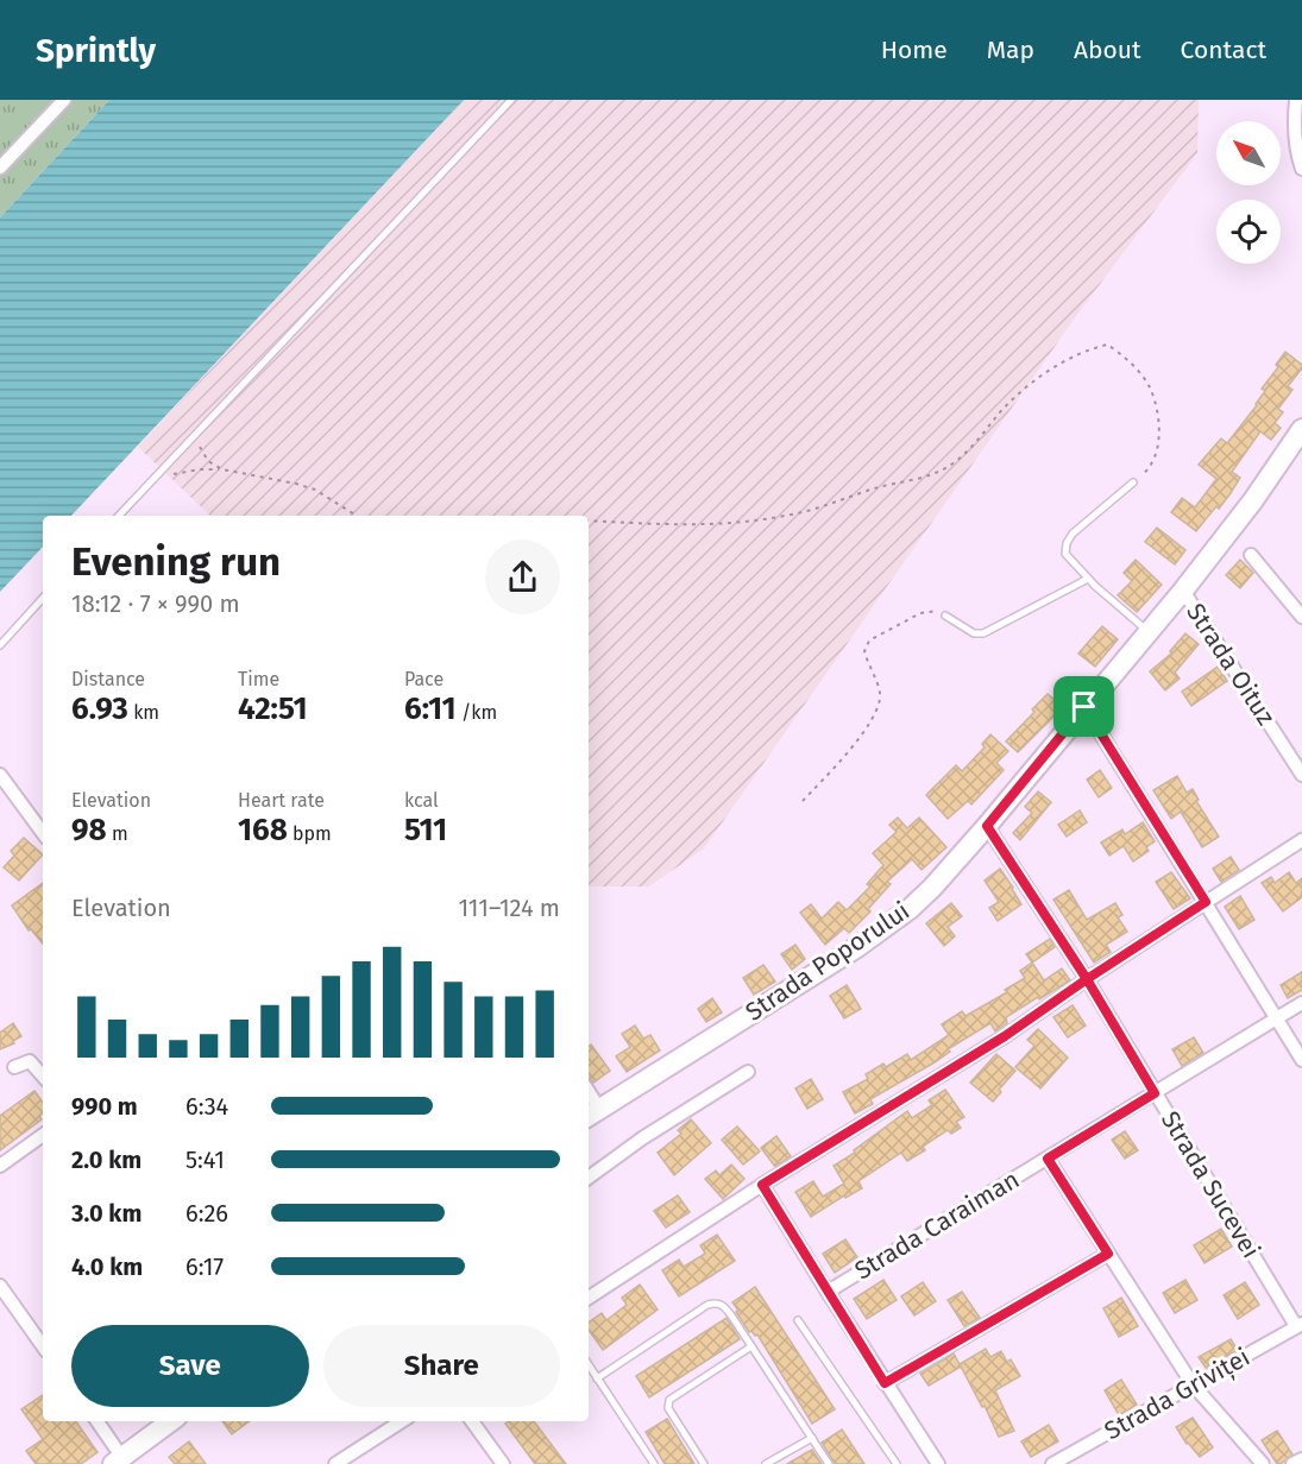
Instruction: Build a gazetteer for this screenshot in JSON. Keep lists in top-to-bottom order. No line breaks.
{"streets":{"street":["Strada Oituz","Strada Poporului","Strada Sucevei","Strada Caraiman","Strada Griviței"]},"crossings":[["Strada Oituz","Strada Poporului"],["Strada Poporului","Strada Sucevei"],["Strada Sucevei","Strada Caraiman"],["Strada Sucevei","Strada Griviței"]],"north":"top left","page":{"header":"Sprintly","nav":["Home","Map","About","Contact"],"heading":["Evening run","18:12 · 7 × 990 m"],"stats":[["Distance","6.93 km"],["Time","42:51"],["Pace","6:11 /km"],["Elevation","98 m"],["Heart rate","168 bpm"],["kcal","511"]],"chart":["Elevation","111–124 m"],"list":[{"name":"990 m","note":"6:34"},{"name":"2.0 km","note":"5:41"},{"name":"3.0 km","note":"6:26"},{"name":"4.0 km","note":"6:17"}],"buttons":["Save","Share"]}}
